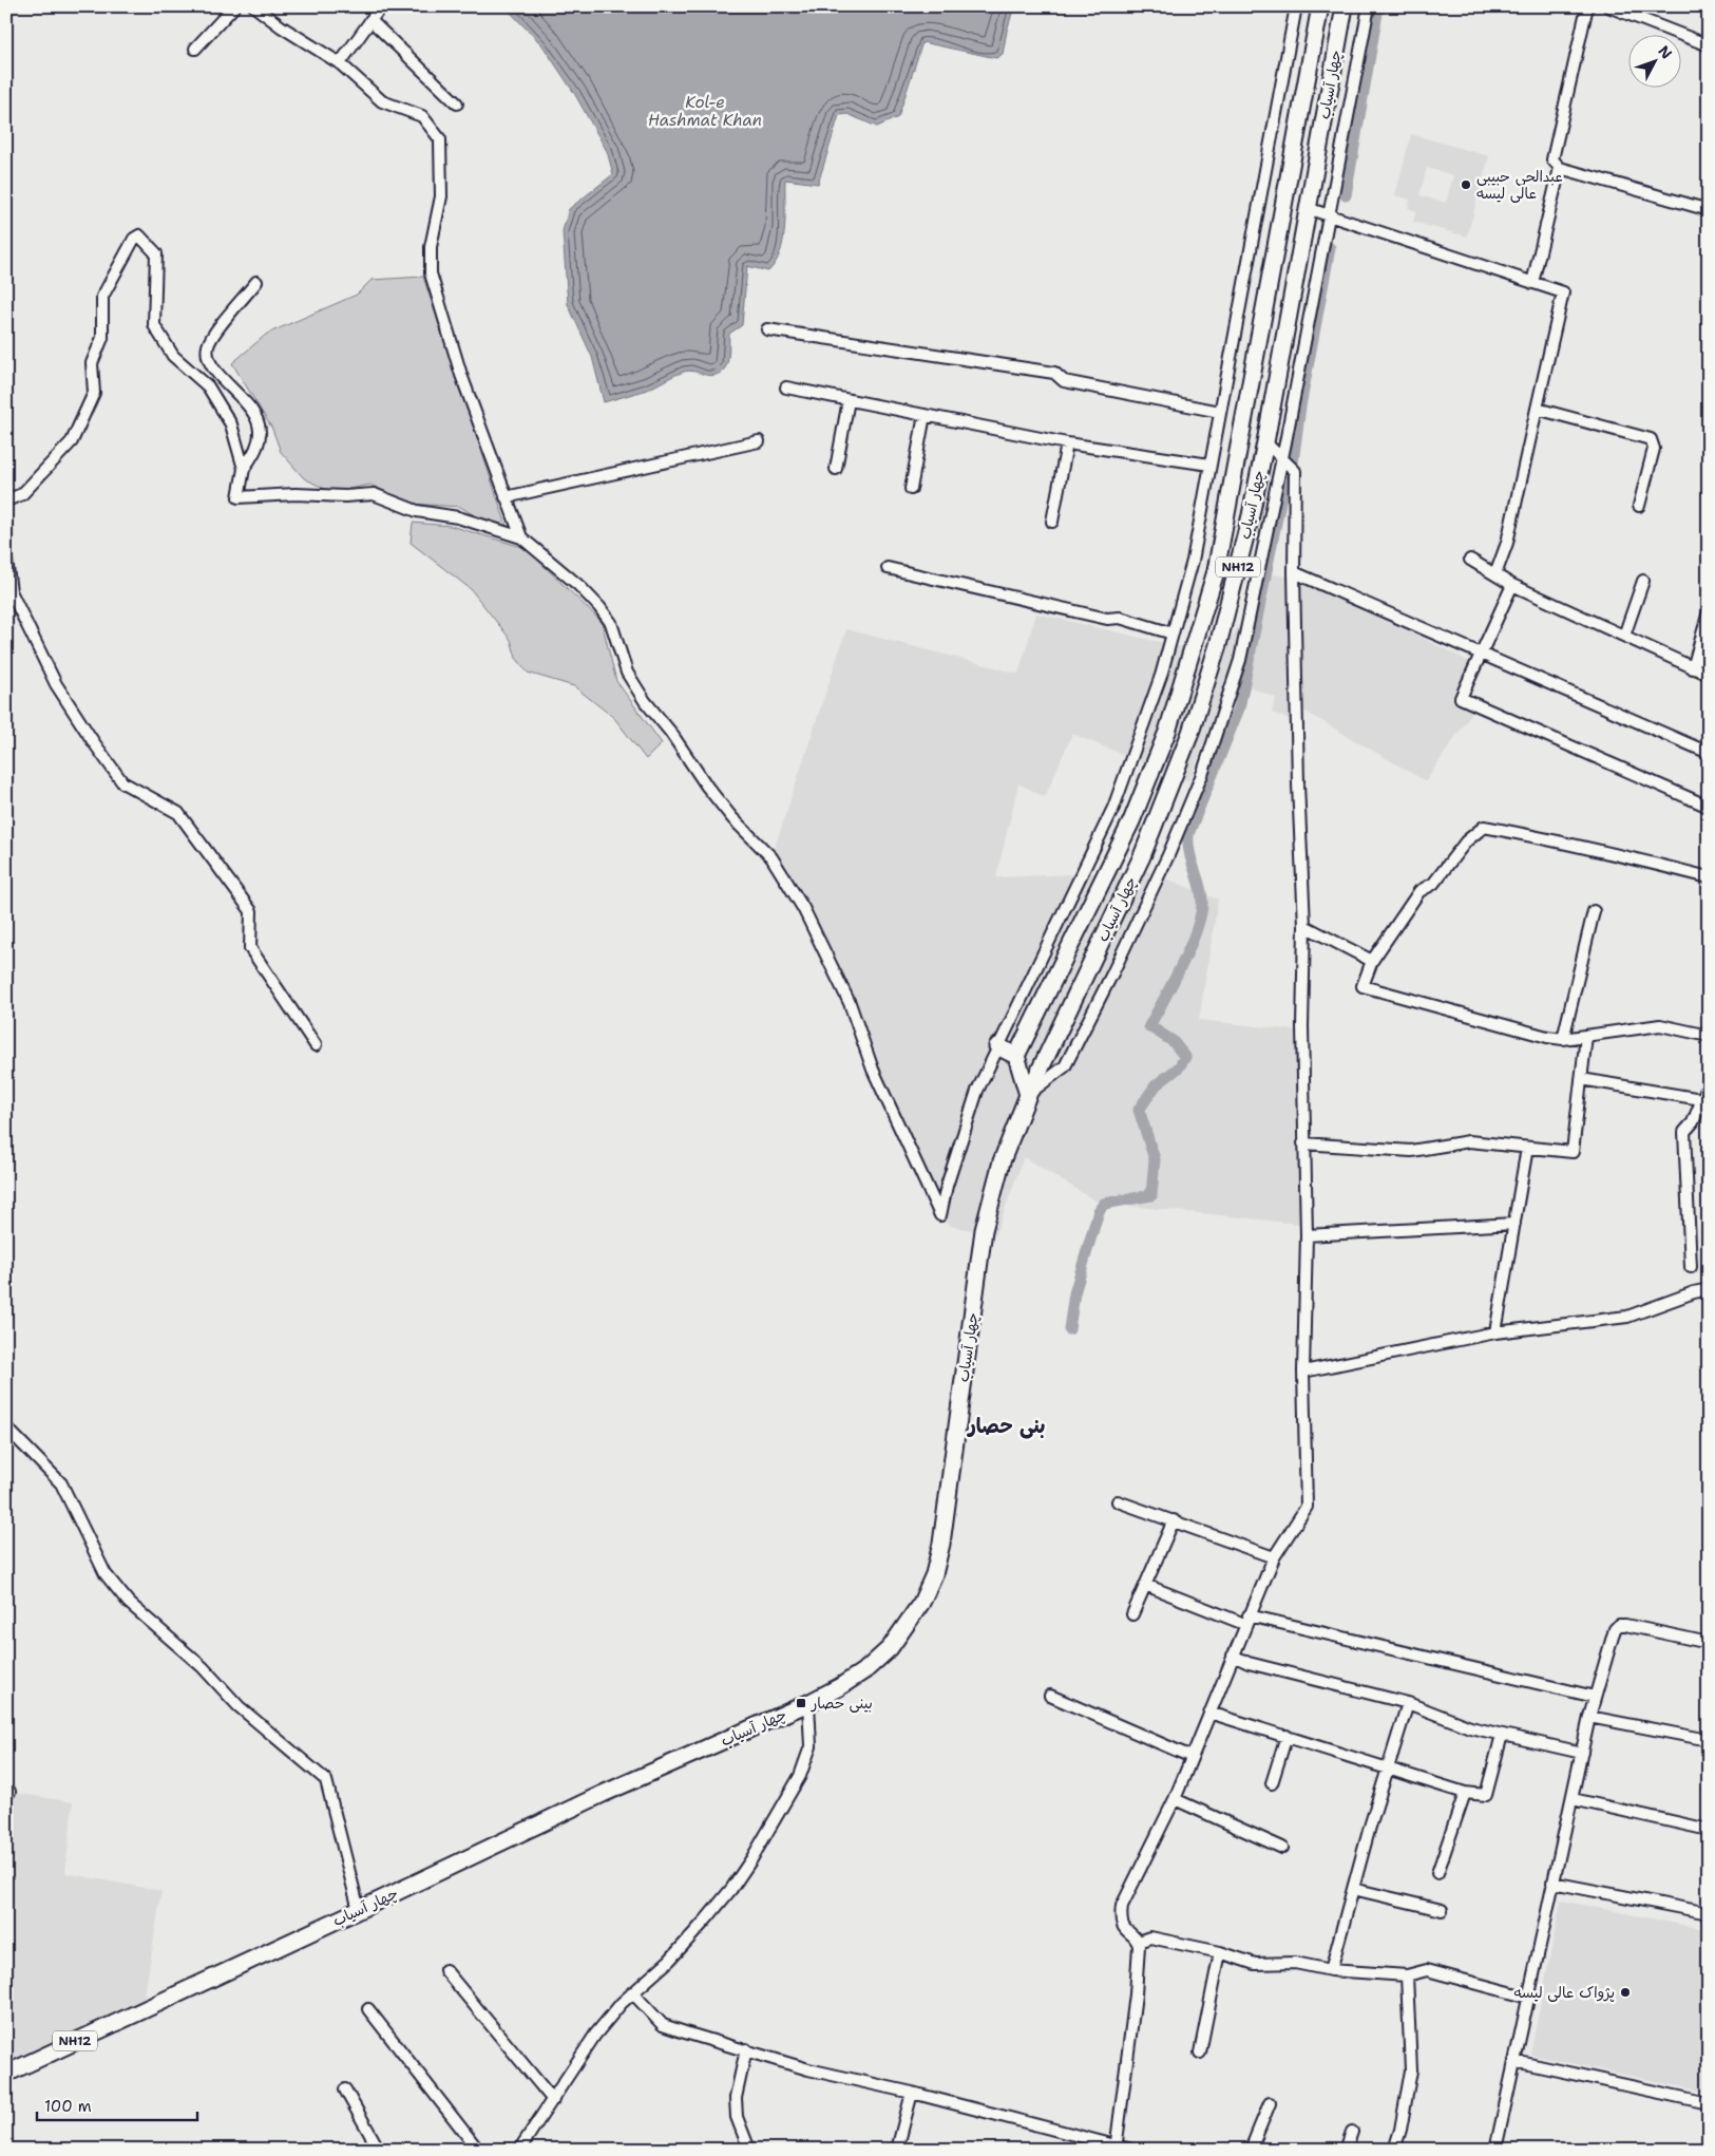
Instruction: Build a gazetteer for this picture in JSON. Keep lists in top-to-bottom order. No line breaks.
{"streets":{"highway":["چهار آسیاب","NH12"]},"districts":["بنی حصار"],"water":["Kol-e Hashmat Khan"],"places":{"other":["عبدالحی حبیبی عالی لیسه","پژواک عالی لیسه"],"transit":["بینی حصار"]},"scale_bar":"100 m","north":"top right"}
